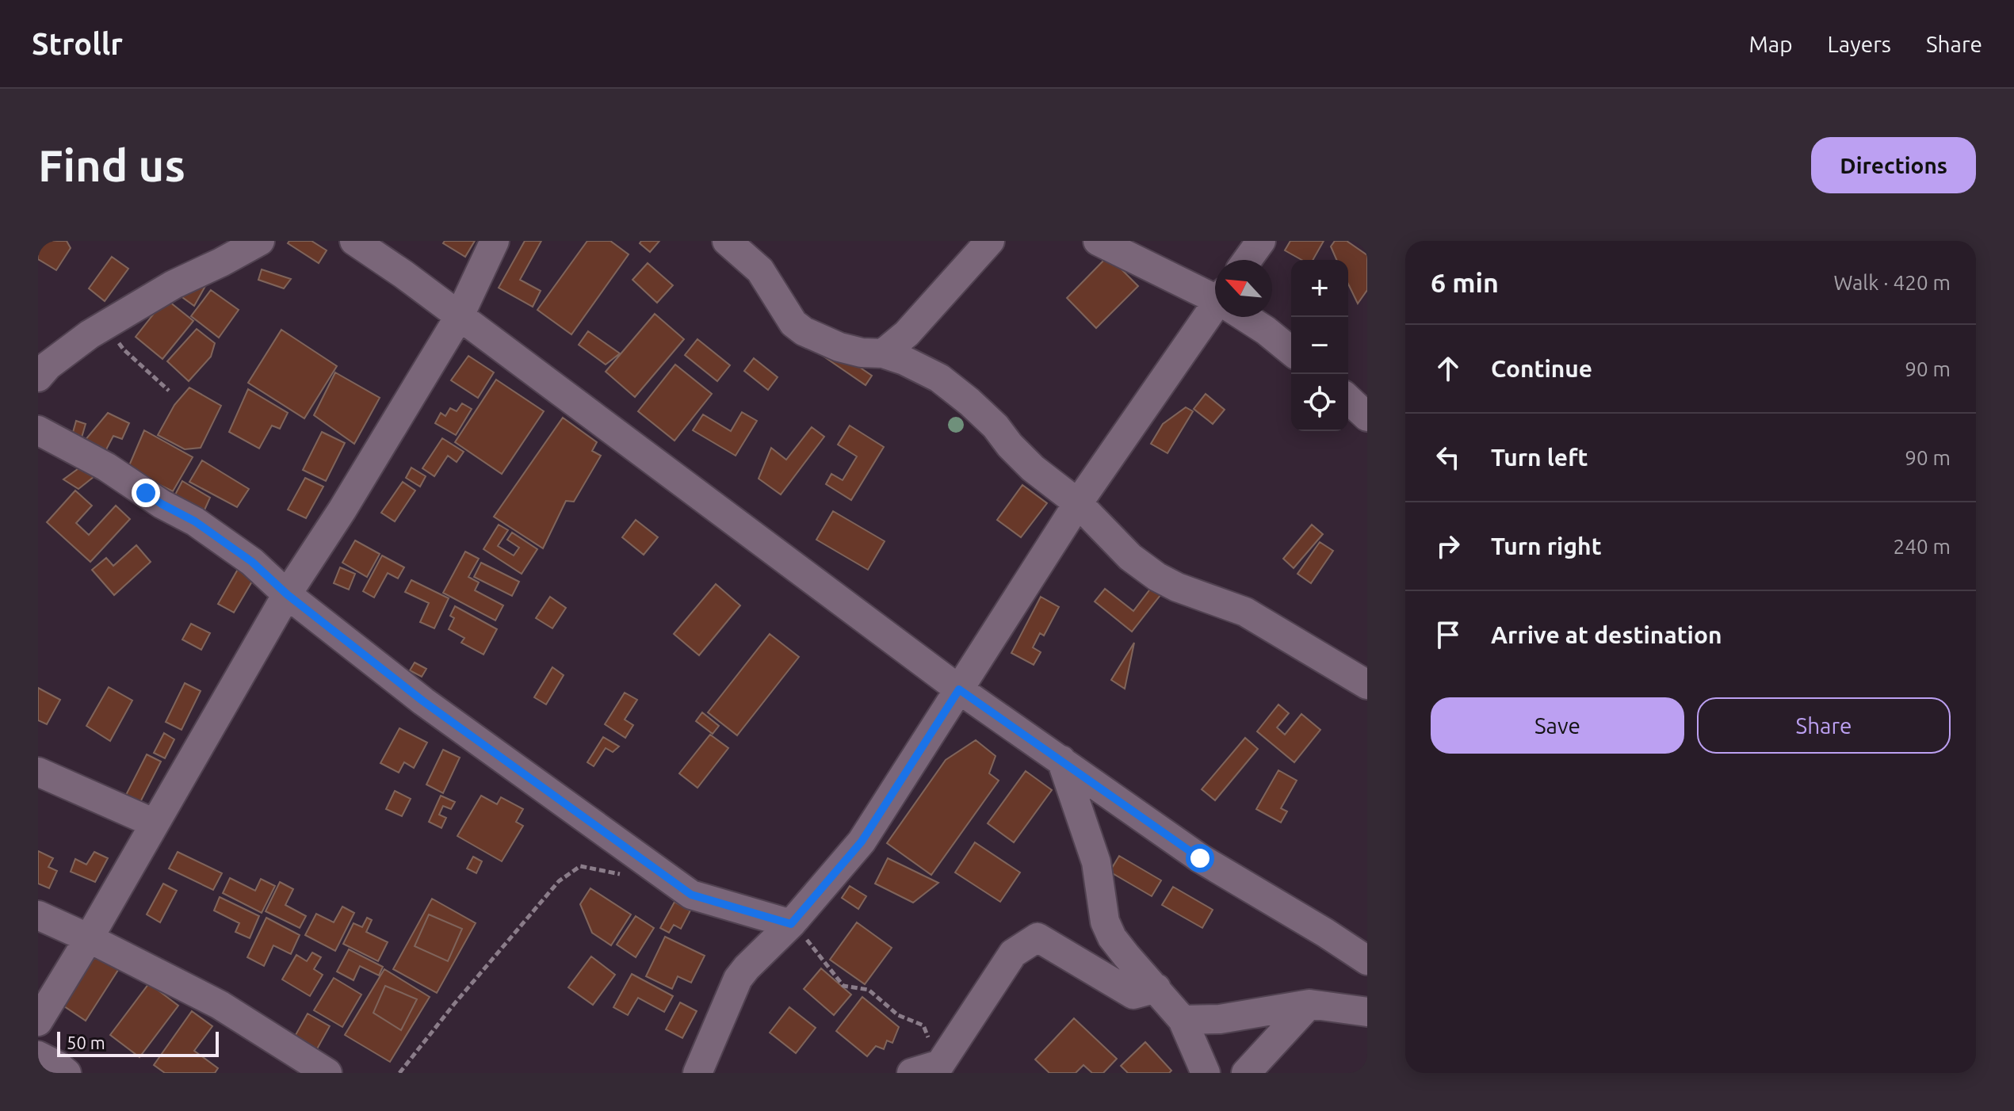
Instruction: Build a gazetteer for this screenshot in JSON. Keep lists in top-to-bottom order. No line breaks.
{"scale_bar":"50 m","north":"top left","page":{"header":"Strollr","nav":["Map","Layers","Share"],"buttons":["Directions",["Save","Share"]],"title":"Find us","heading":["6 min","Walk · 420 m"],"map_buttons":["+","−"],"list":[["Continue","90 m"],["Turn left","90 m"],["Turn right","240 m"],"Arrive at destination"],"scale":"50 m"}}
